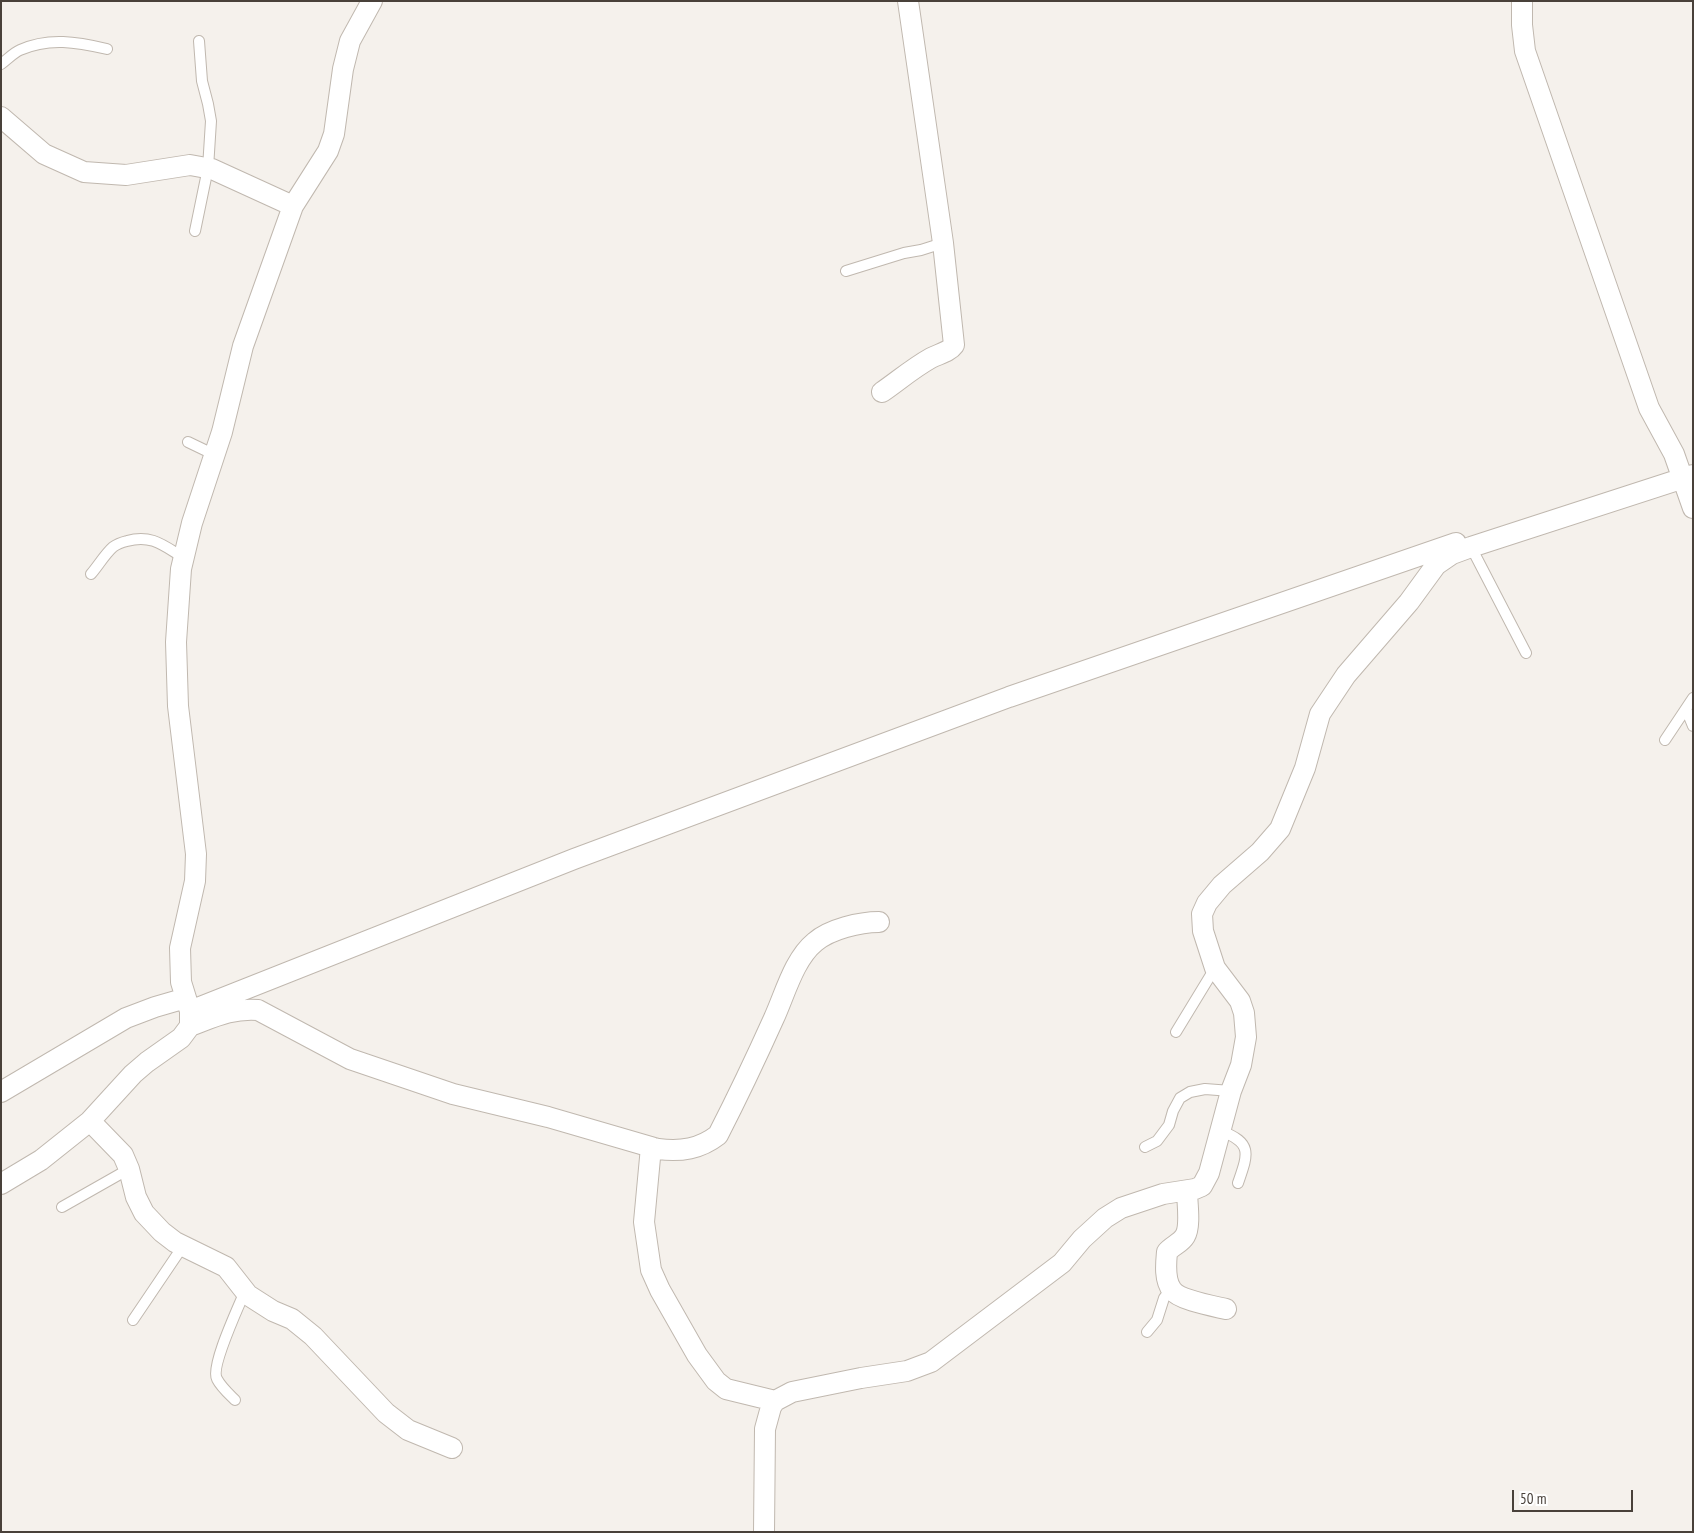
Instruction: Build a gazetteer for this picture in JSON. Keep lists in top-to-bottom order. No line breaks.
{"scale_bar":"50 m"}
